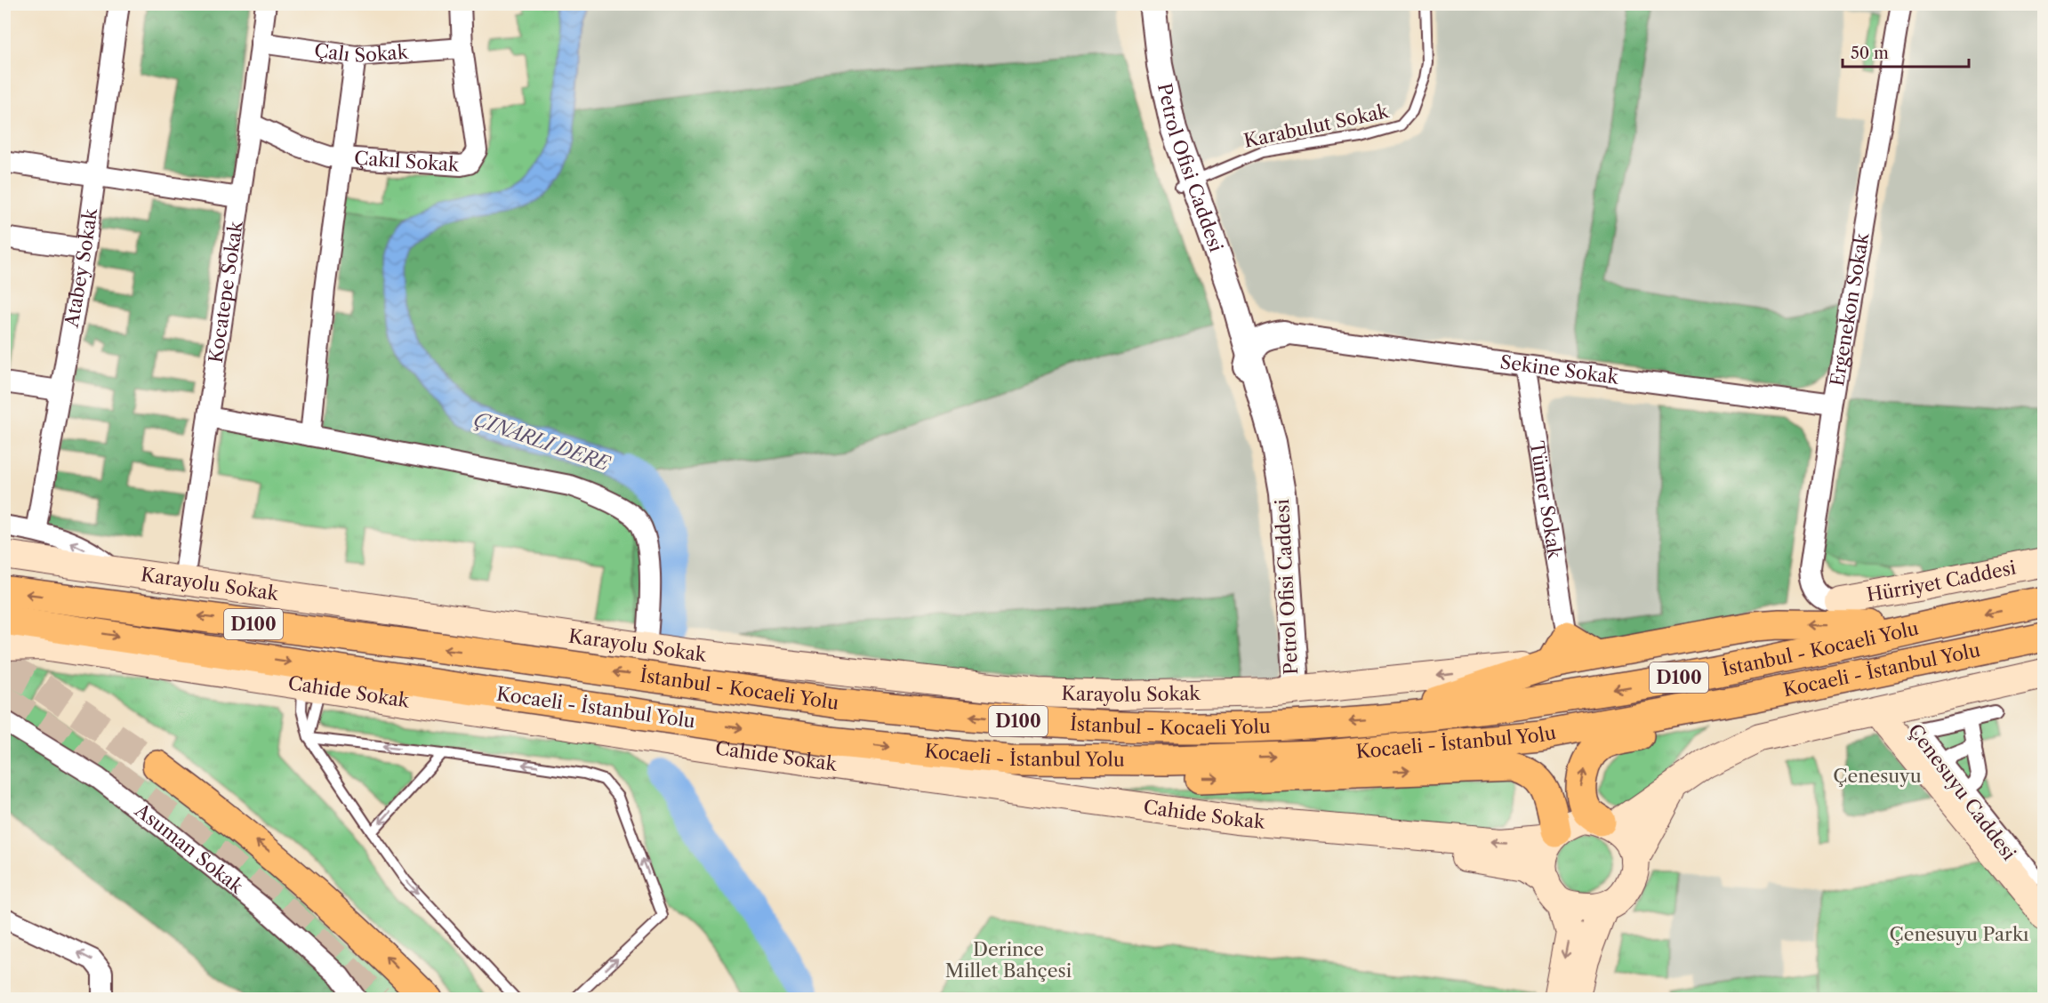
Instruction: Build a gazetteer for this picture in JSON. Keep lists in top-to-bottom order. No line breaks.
{"streets":{"highway":["D100","İstanbul - Kocaeli Yolu","Kocaeli - İstanbul Yolu"],"main road":["Hürriyet Caddesi","Karayolu Sokak","Cahide Sokak","Çenesuyu Caddesi"],"street":["Çalı Sokak","Çakıl Sokak","Petrol Ofisi Caddesi","Atabey Sokak","Kocatepe Sokak","Ergenekon Sokak","Sekine Sokak","Tümer Sokak","Asuman Sokak"],"lane":["Karabulut Sokak"]},"crossings":[["Çalı Sokak","Çakıl Sokak"],["Çalı Sokak","Kocatepe Sokak"],["Karabulut Sokak","Petrol Ofisi Caddesi"],["Çakıl Sokak","Kocatepe Sokak"],["Petrol Ofisi Caddesi","Karayolu Sokak"],["Kocatepe Sokak","Karayolu Sokak"],["Ergenekon Sokak","Sekine Sokak"],["Ergenekon Sokak","Hürriyet Caddesi"],["Sekine Sokak","Tümer Sokak"]],"water":["ÇINARLI DERE"],"parks":["Çenesuyu","Çenesuyu Parkı","Derince Millet Bahçesi"],"scale_bar":"50 m"}
